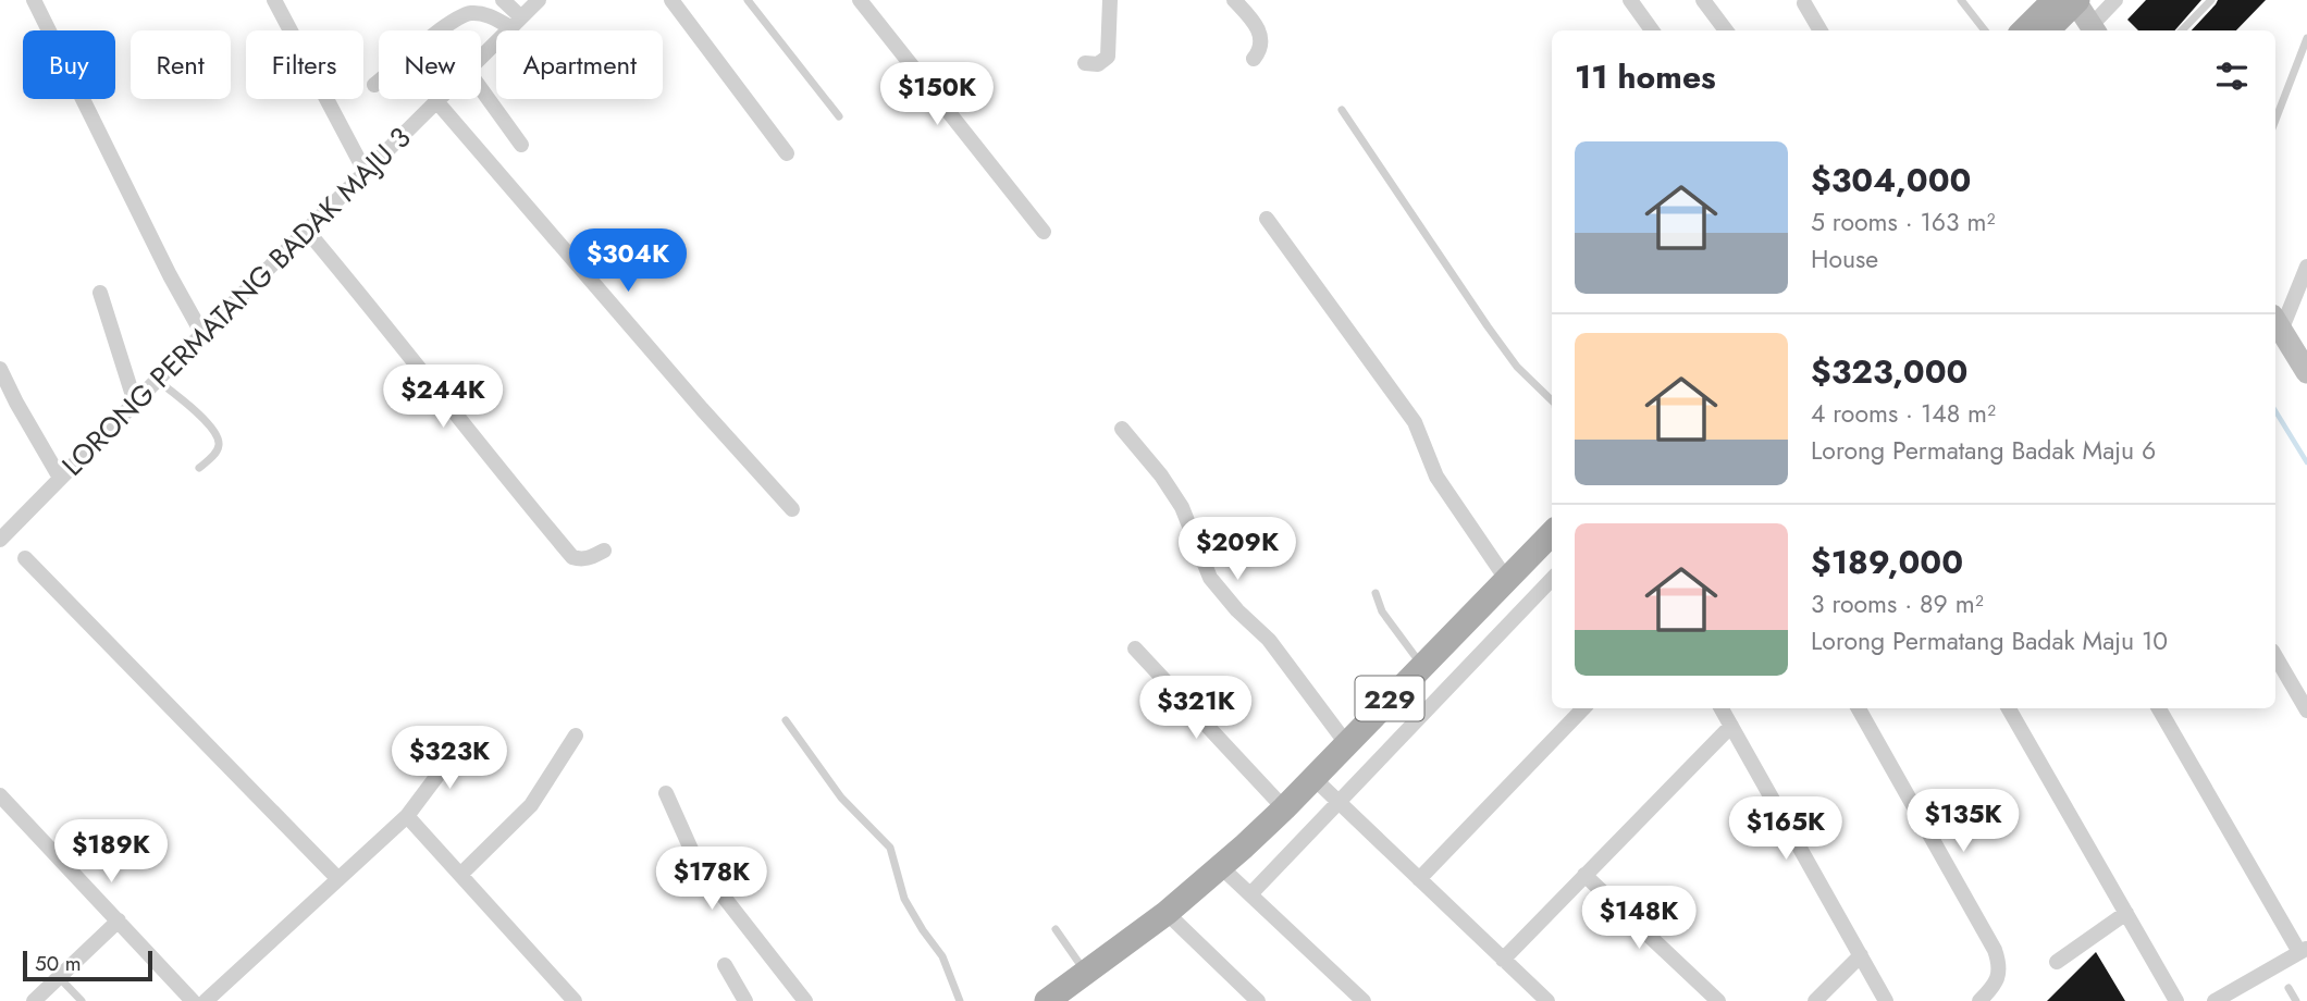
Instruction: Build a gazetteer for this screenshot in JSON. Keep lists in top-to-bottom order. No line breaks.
{"streets":{"main road":["229"],"street":["LORONG PERMATANG BADAK MAJU 3"]},"scale_bar":"50 m","page":{"chip":["Buy","Rent","Filters","New","Apartment"],"heading":"11 homes","price":["$150K","$304K","$244K","$209K","$321K","$323K","$135K","$165K","$189K","$178K","$148K"],"list":[{"name":"$304,000","note":"5 rooms · 163 m² · House"},{"name":"$323,000","note":"4 rooms · 148 m² · Lorong Permatang Badak Maju 6"},{"name":"$189,000","note":"3 rooms · 89 m² · Lorong Permatang Badak Maju 10"}],"scale":"50 m"}}
